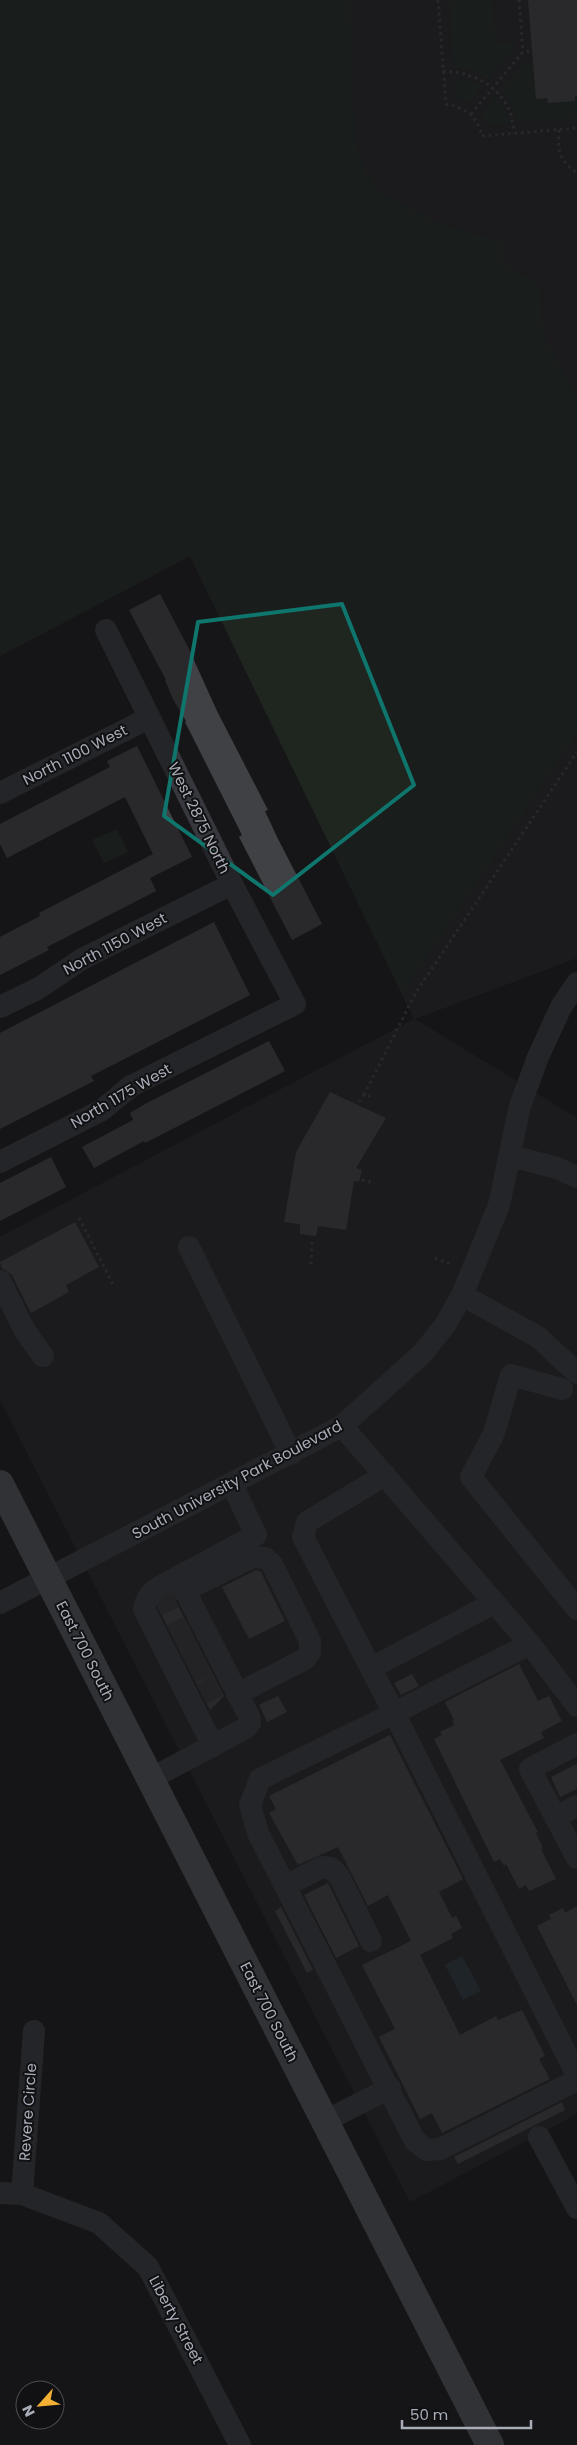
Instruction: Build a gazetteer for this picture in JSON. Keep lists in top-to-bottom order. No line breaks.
{"streets":{"main road":["East 700 South"],"street":["North 1100 West","West 2875 North","North 1150 West","North 1175 West","South University Park Boulevard","Revere Circle","Liberty Street"]},"crossings":[["North 1100 West","West 2875 North"],["West 2875 North","North 1150 West"],["West 2875 North","North 1175 West"],["South University Park Boulevard","East 700 South"],["Revere Circle","Liberty Street"]],"scale_bar":"50 m","north":"bottom left"}
